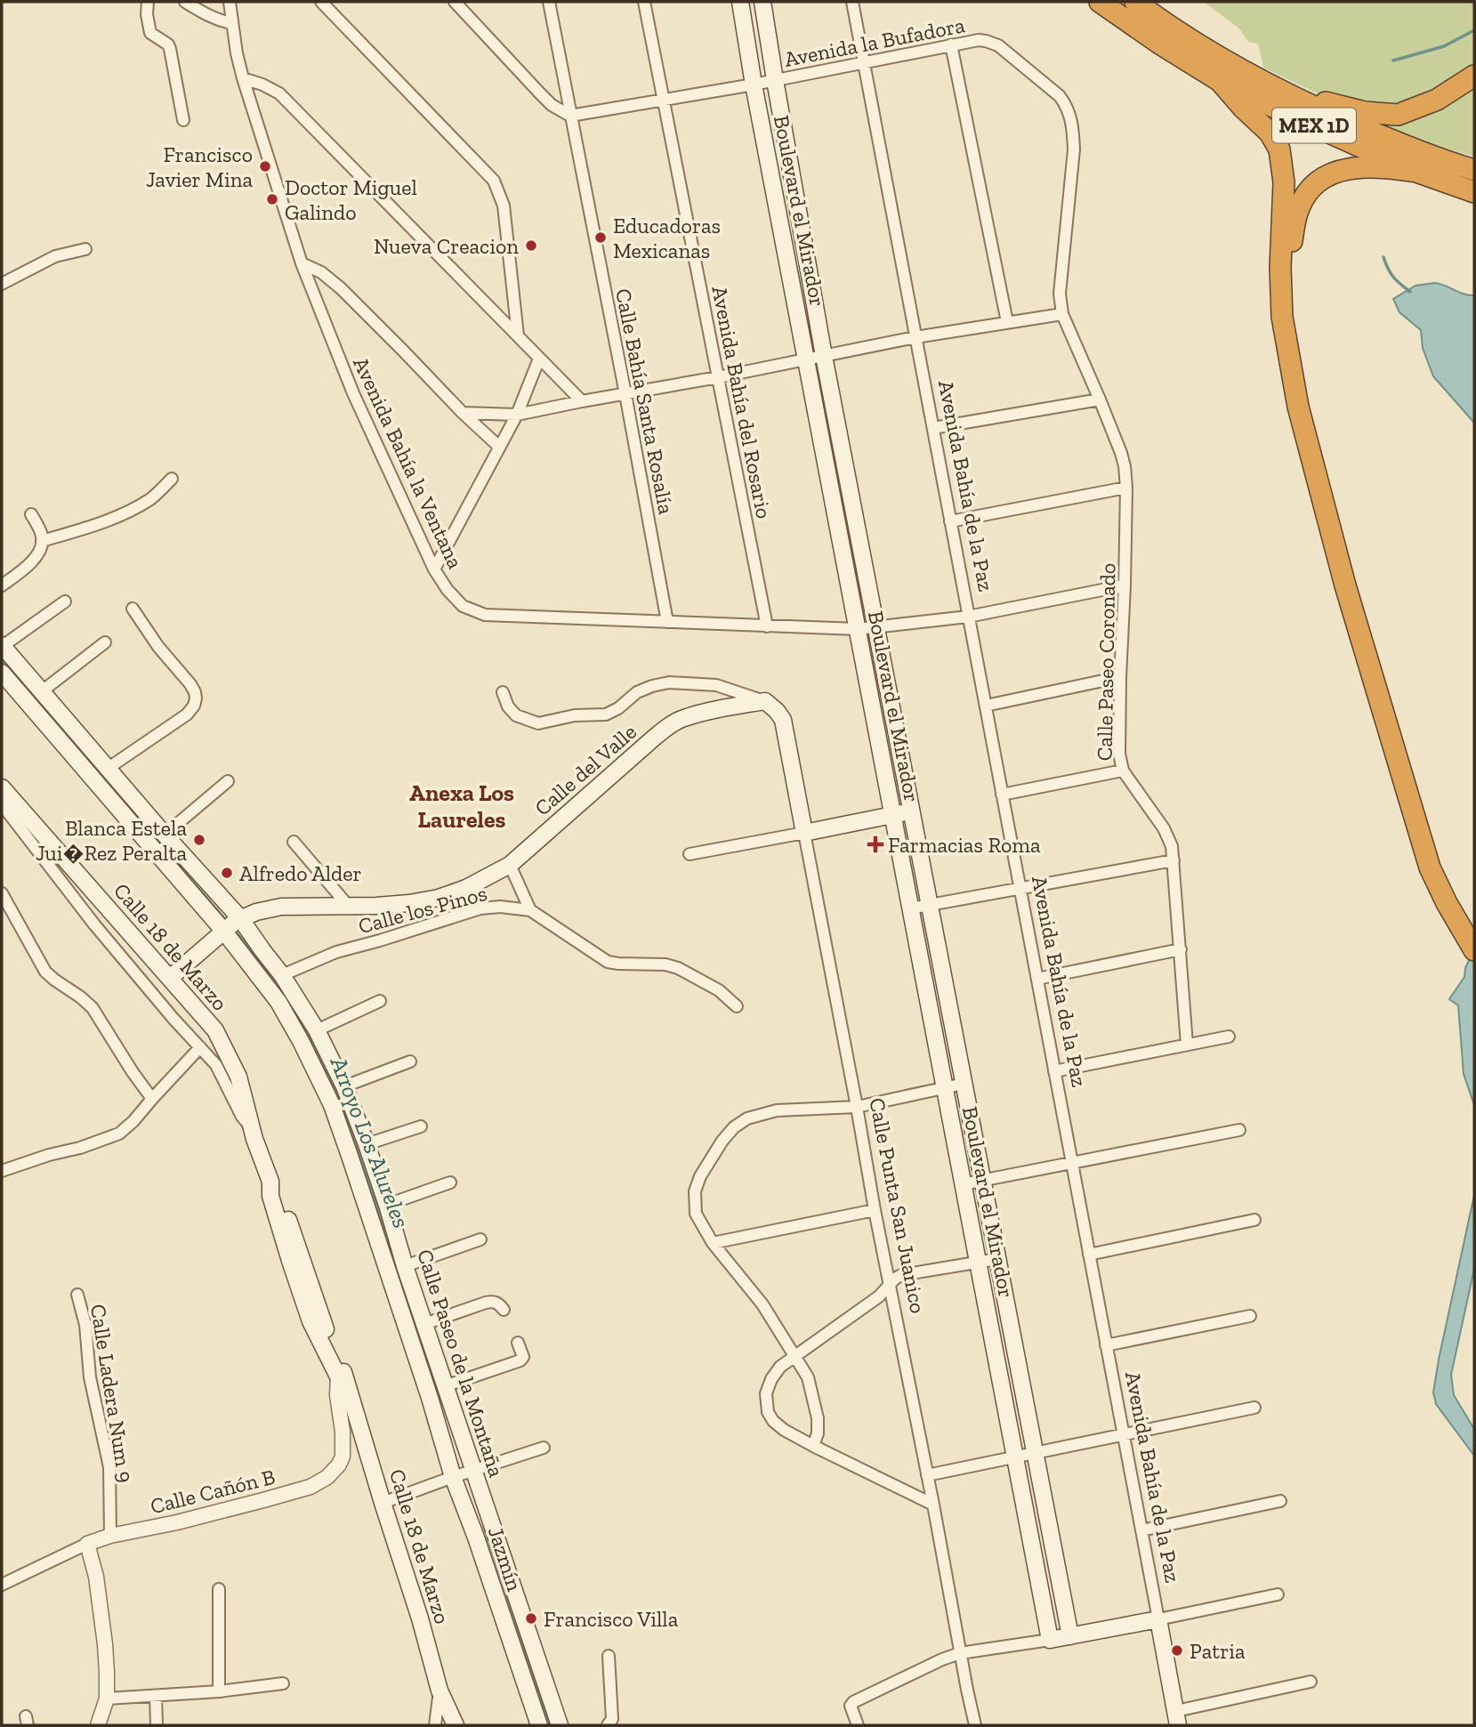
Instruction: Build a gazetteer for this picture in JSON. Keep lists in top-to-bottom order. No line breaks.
{"streets":{"highway":["MEX 1D"],"main road":["Boulevard el Mirador","Avenida Bahía de la Paz","Calle del Valle","Calle 18 de Marzo","Calle Punta San Juanico","Calle Paseo de la Montaña","Jazmín"],"street":["Avenida la Bufadora","Calle Bahía Santa Rosalía","Avenida Bahía del Rosario","Avenida Bahía la Ventana","Calle Paseo Coronado","Calle los Pinos","Calle Ladera Num 9","Calle Cañón B"]},"crossings":[["Avenida la Bufadora","Boulevard el Mirador"],["Avenida la Bufadora","Calle Bahía Santa Rosalía"],["Avenida la Bufadora","Avenida Bahía del Rosario"],["Avenida la Bufadora","Avenida Bahía de la Paz"],["Avenida la Bufadora","Calle Paseo Coronado"],["Boulevard el Mirador","Avenida Bahía la Ventana"],["Calle Bahía Santa Rosalía","Avenida Bahía la Ventana"],["Avenida Bahía del Rosario","Avenida Bahía la Ventana"],["Avenida Bahía la Ventana","Avenida Bahía de la Paz"],["Avenida Bahía la Ventana","Calle Paseo Coronado"],["Calle del Valle","Calle 18 de Marzo"],["Calle del Valle","Calle Punta San Juanico"],["Calle del Valle","Calle Paseo de la Montaña"],["Calle los Pinos","Calle Paseo de la Montaña"],["Calle 18 de Marzo","Calle Cañón B"],["Calle Paseo de la Montaña","Jazmín"],["Calle Ladera Num 9","Calle Cañón B"]],"districts":["Anexa Los Laureles"],"water":["Arroyo Los Alureles"],"places":{"other":["Francisco Javier Mina","Doctor Miguel Galindo","Educadoras Mexicanas","Nueva Creacion","Blanca Estela Jui�Rez Peralta","Alfredo Alder","Francisco Villa","Patria"],"health":["Farmacias Roma"]}}
